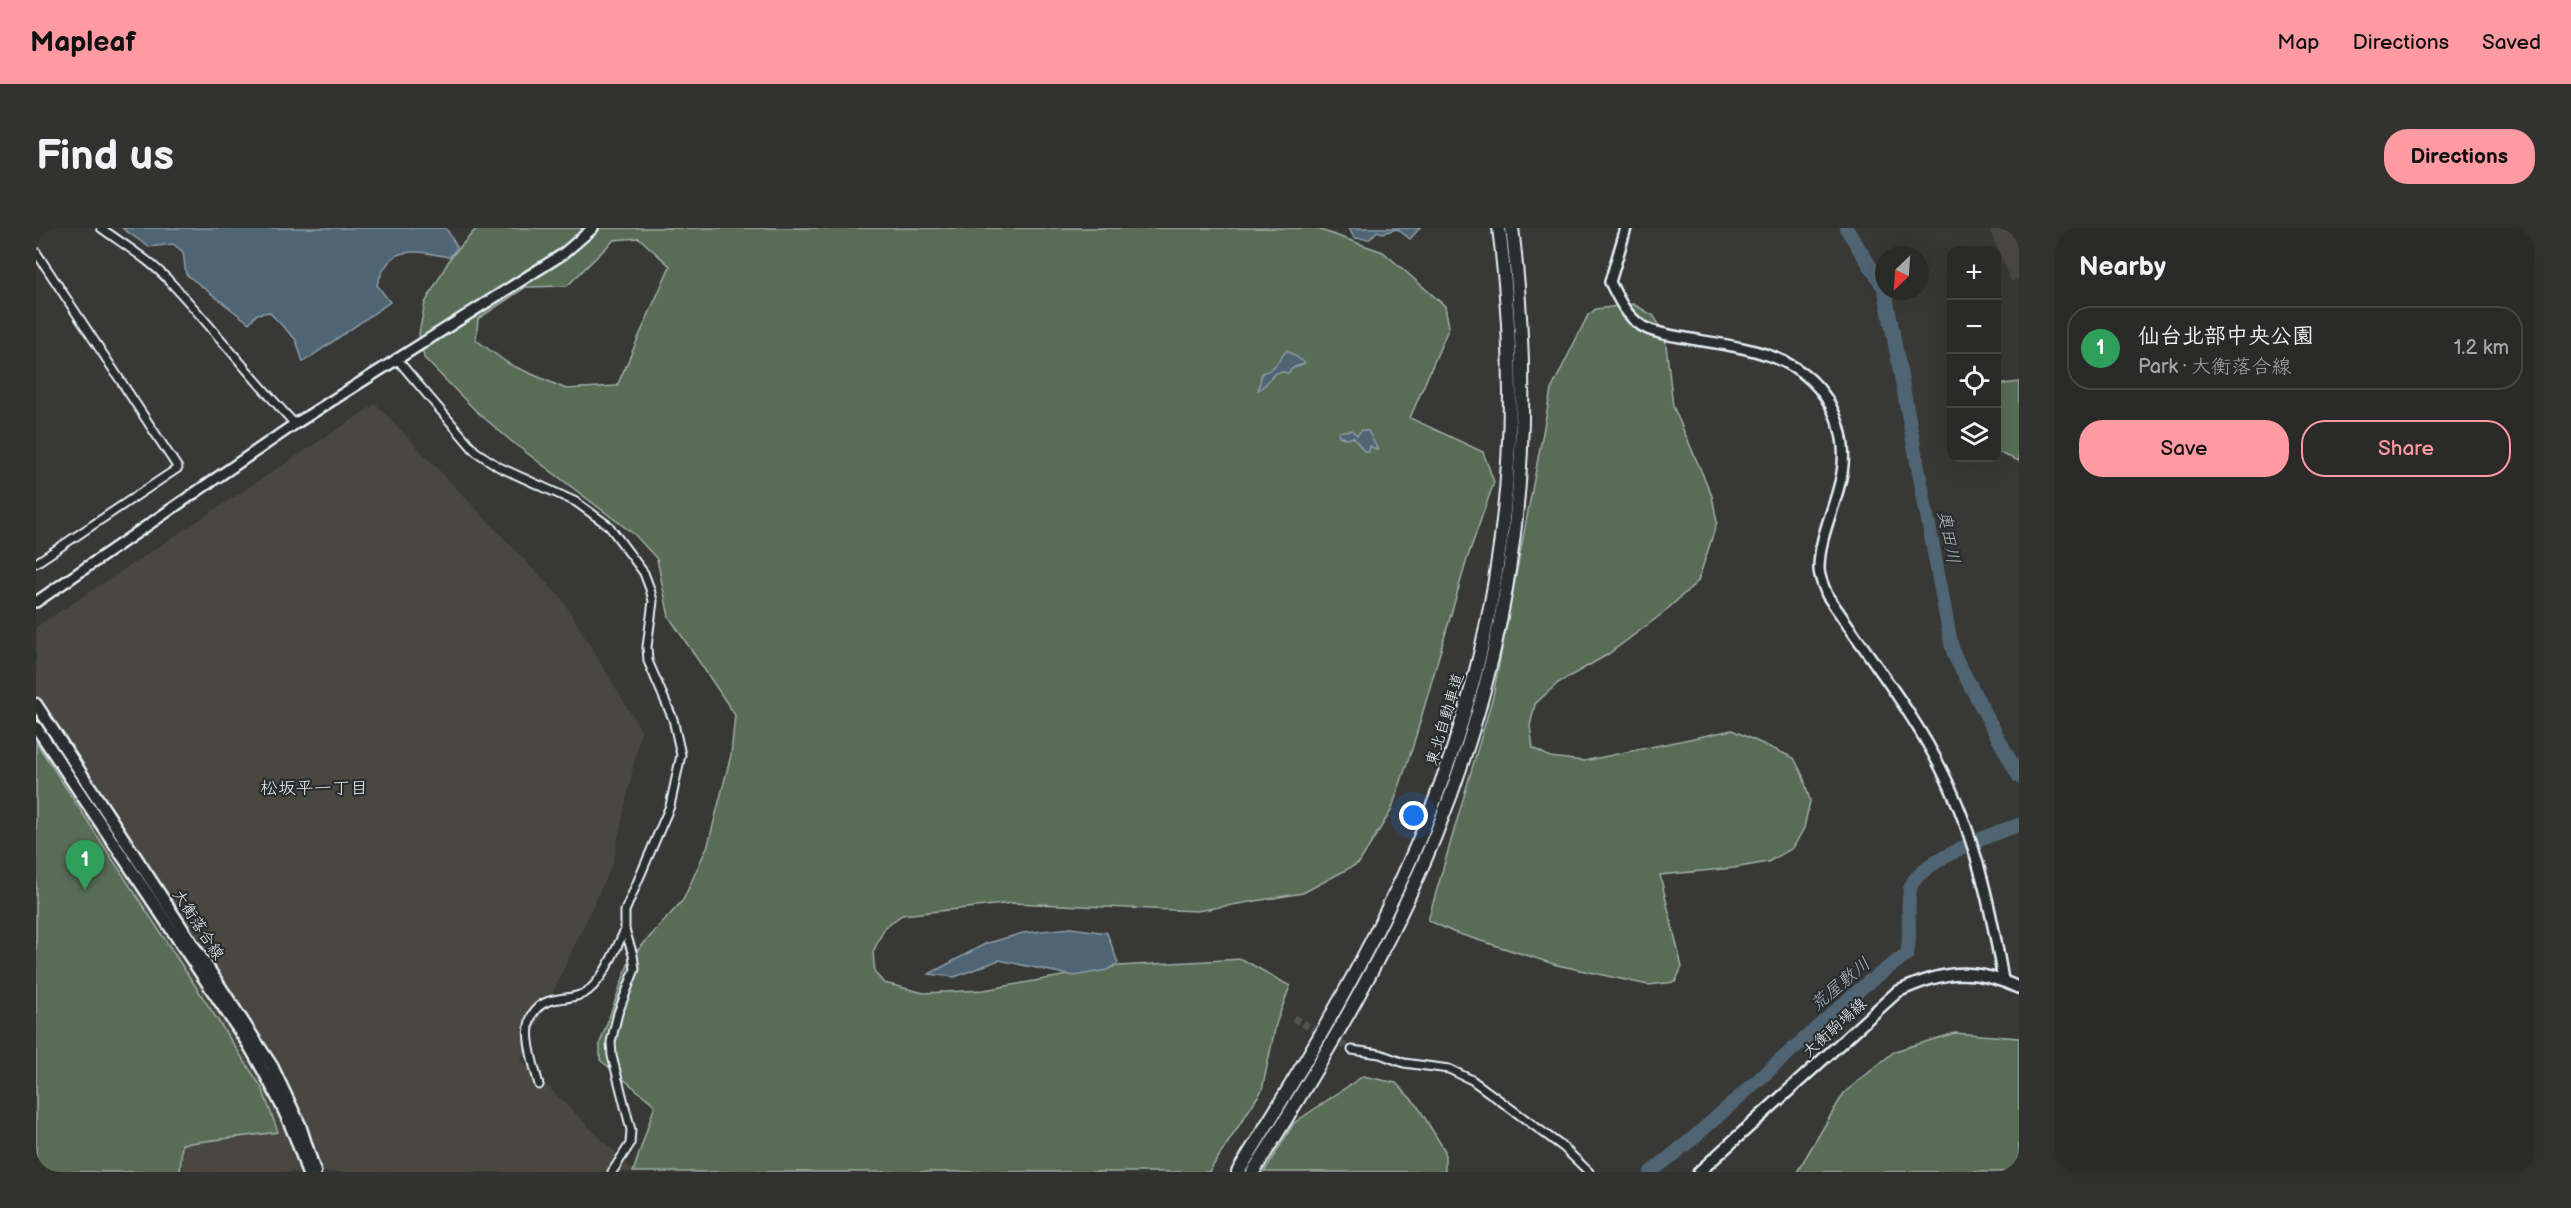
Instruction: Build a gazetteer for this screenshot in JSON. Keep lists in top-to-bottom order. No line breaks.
{"streets":{"highway":["東北自動車道"],"main road":["大衡落合線","大衡駒場線"]},"districts":["松坂平一丁目"],"water":["奥田川","荒屋敷川"],"north":"bottom left","page":{"header":"Mapleaf","nav":["Map","Directions","Saved"],"buttons":["Directions",["Save","Share"]],"title":"Find us","heading":"Nearby","map_buttons":["+","−"],"list":[{"mark":"1","name":"仙台北部中央公園","note":"Park · 大衡落合線","value":"1.2 km"}],"pins":"1"}}
